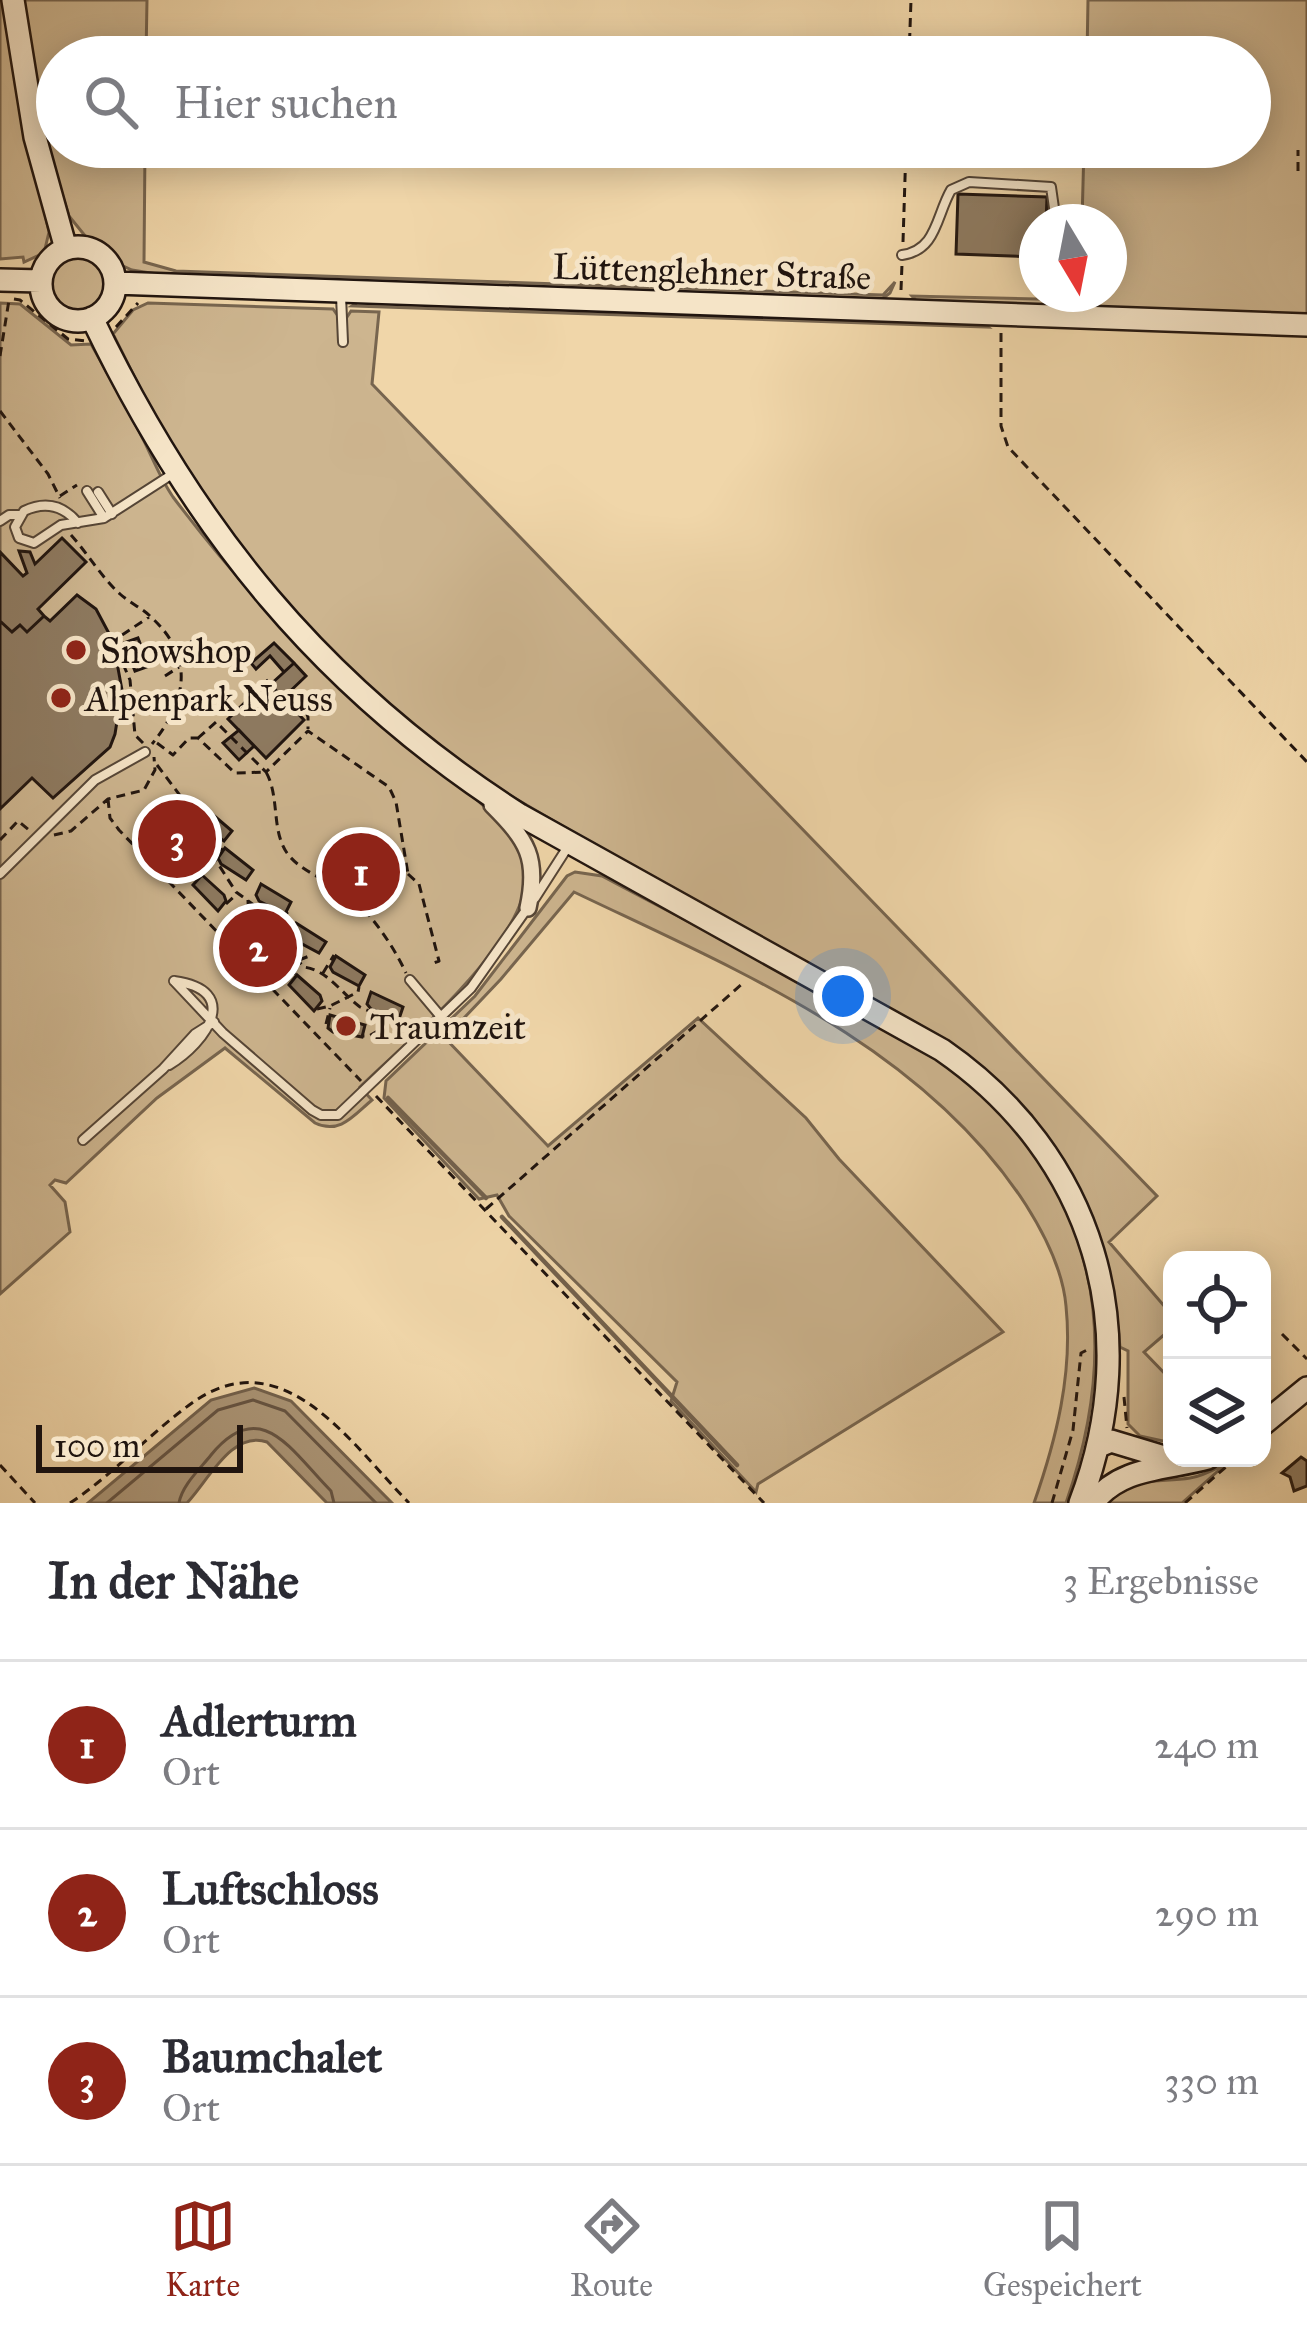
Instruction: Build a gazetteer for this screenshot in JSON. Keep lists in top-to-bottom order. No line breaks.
{"streets":{"main road":["Lüttenglehner Straße"]},"places":["Snowshop","Alpenpark Neuss","Traumzeit"],"scale_bar":"100 m","north":"bottom","page":{"search":"Hier suchen","pins":["3","1","2"],"scale":"100 m","heading":["In der Nähe","3 Ergebnisse"],"list":[{"mark":"1","name":"Adlerturm","note":"Ort","value":"240 m"},{"mark":"2","name":"Luftschloss","note":"Ort","value":"290 m"},{"mark":"3","name":"Baumchalet","note":"Ort","value":"330 m"}],"nav":["Karte","Route","Gespeichert"]}}
